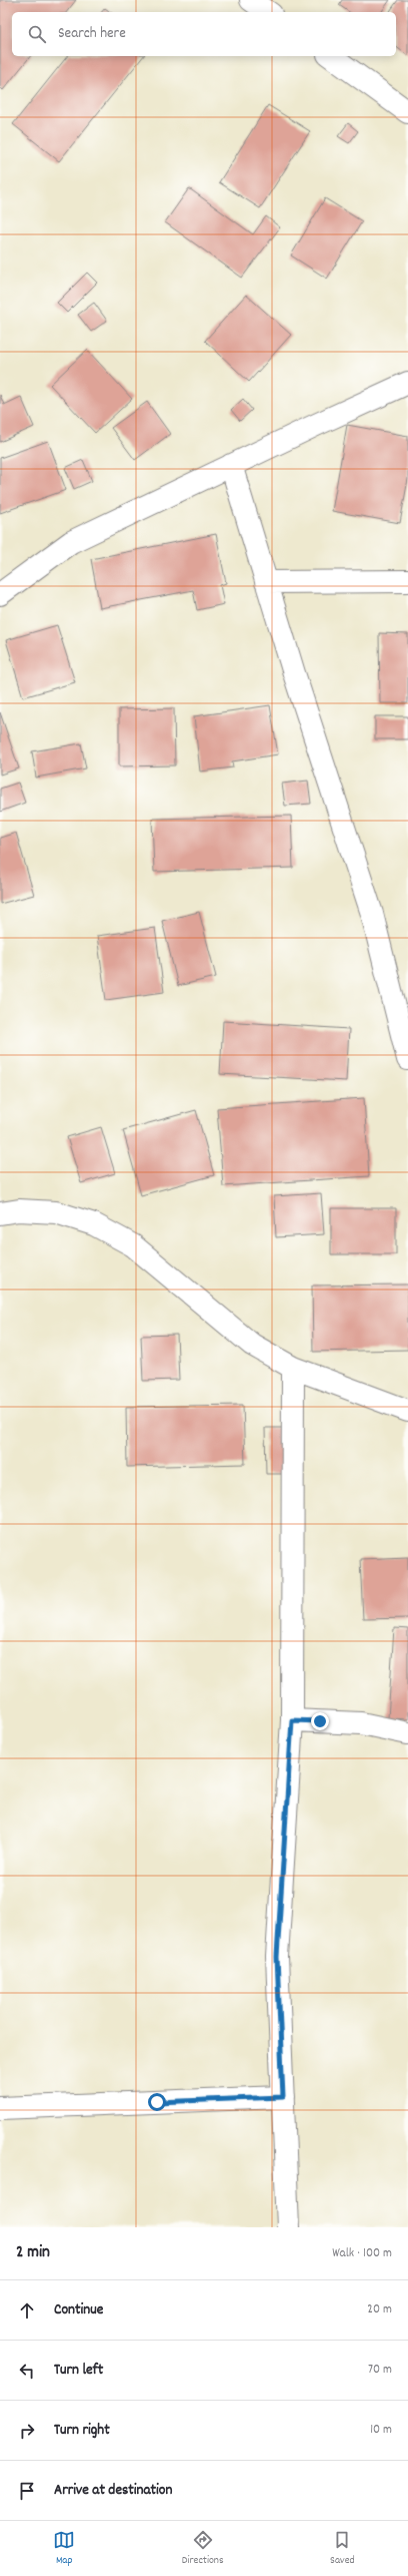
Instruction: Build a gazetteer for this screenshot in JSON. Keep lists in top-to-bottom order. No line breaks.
{"page":{"search":"Search here","heading":["2 min","Walk · 100 m"],"list":[["Continue","20 m"],["Turn left","70 m"],["Turn right","10 m"],"Arrive at destination"],"nav":["Map","Directions","Saved"]}}
